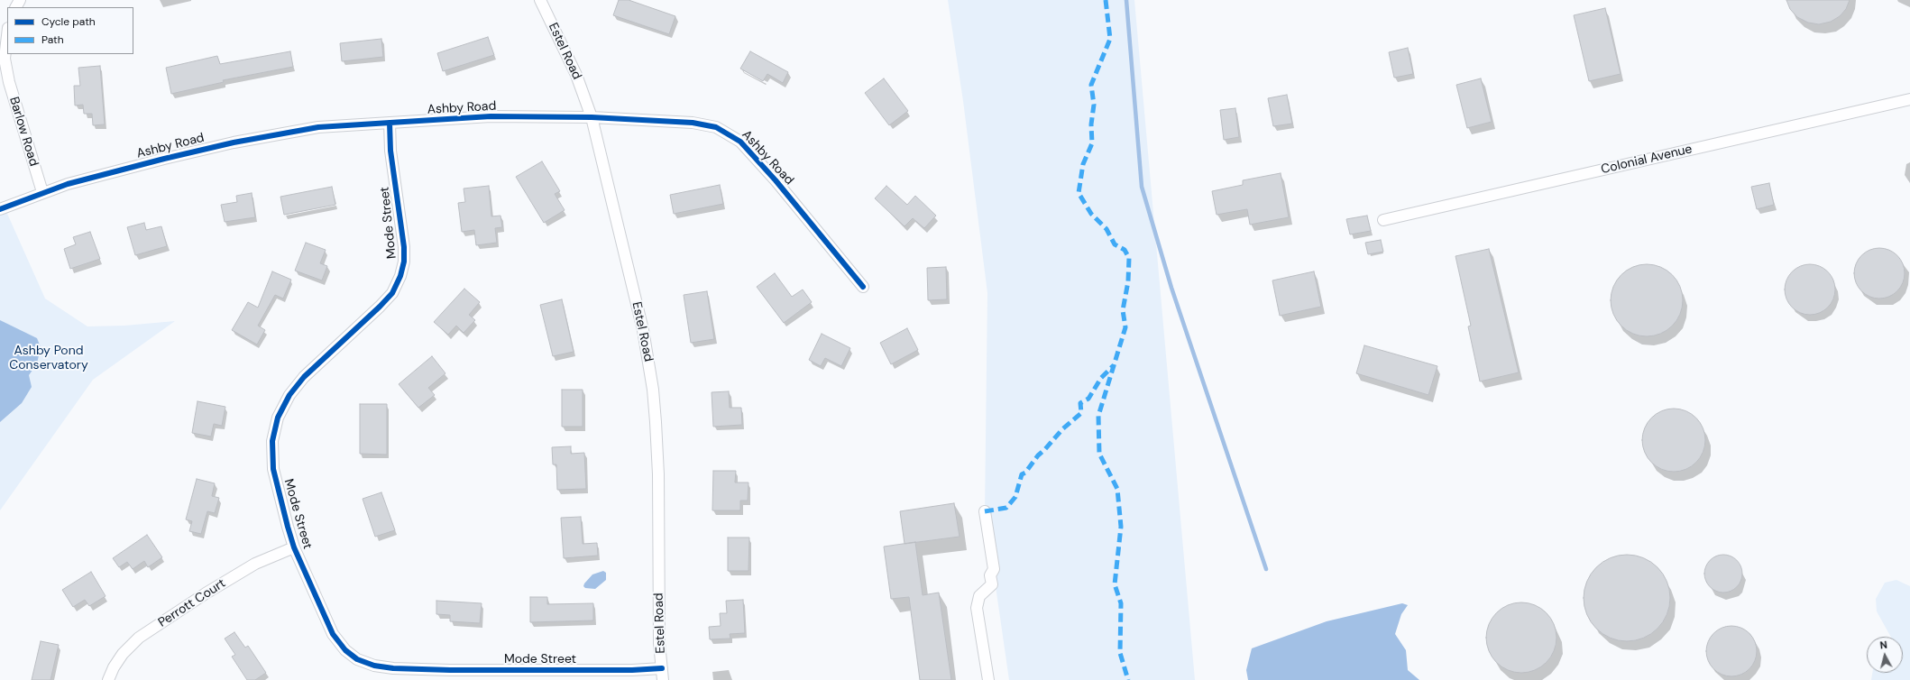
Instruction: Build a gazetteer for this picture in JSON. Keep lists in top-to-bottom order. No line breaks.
{"streets":{"street":["Estel Road","Ashby Road","Barlow Road","Colonial Avenue","Mode Street","Perrott Court"]},"crossings":[["Estel Road","Ashby Road"],["Estel Road","Mode Street"],["Ashby Road","Barlow Road"],["Ashby Road","Mode Street"],["Mode Street","Perrott Court"]],"parks":["Ashby Pond Conservatory"],"legend":["Cycle path","Path"],"north":"top"}
